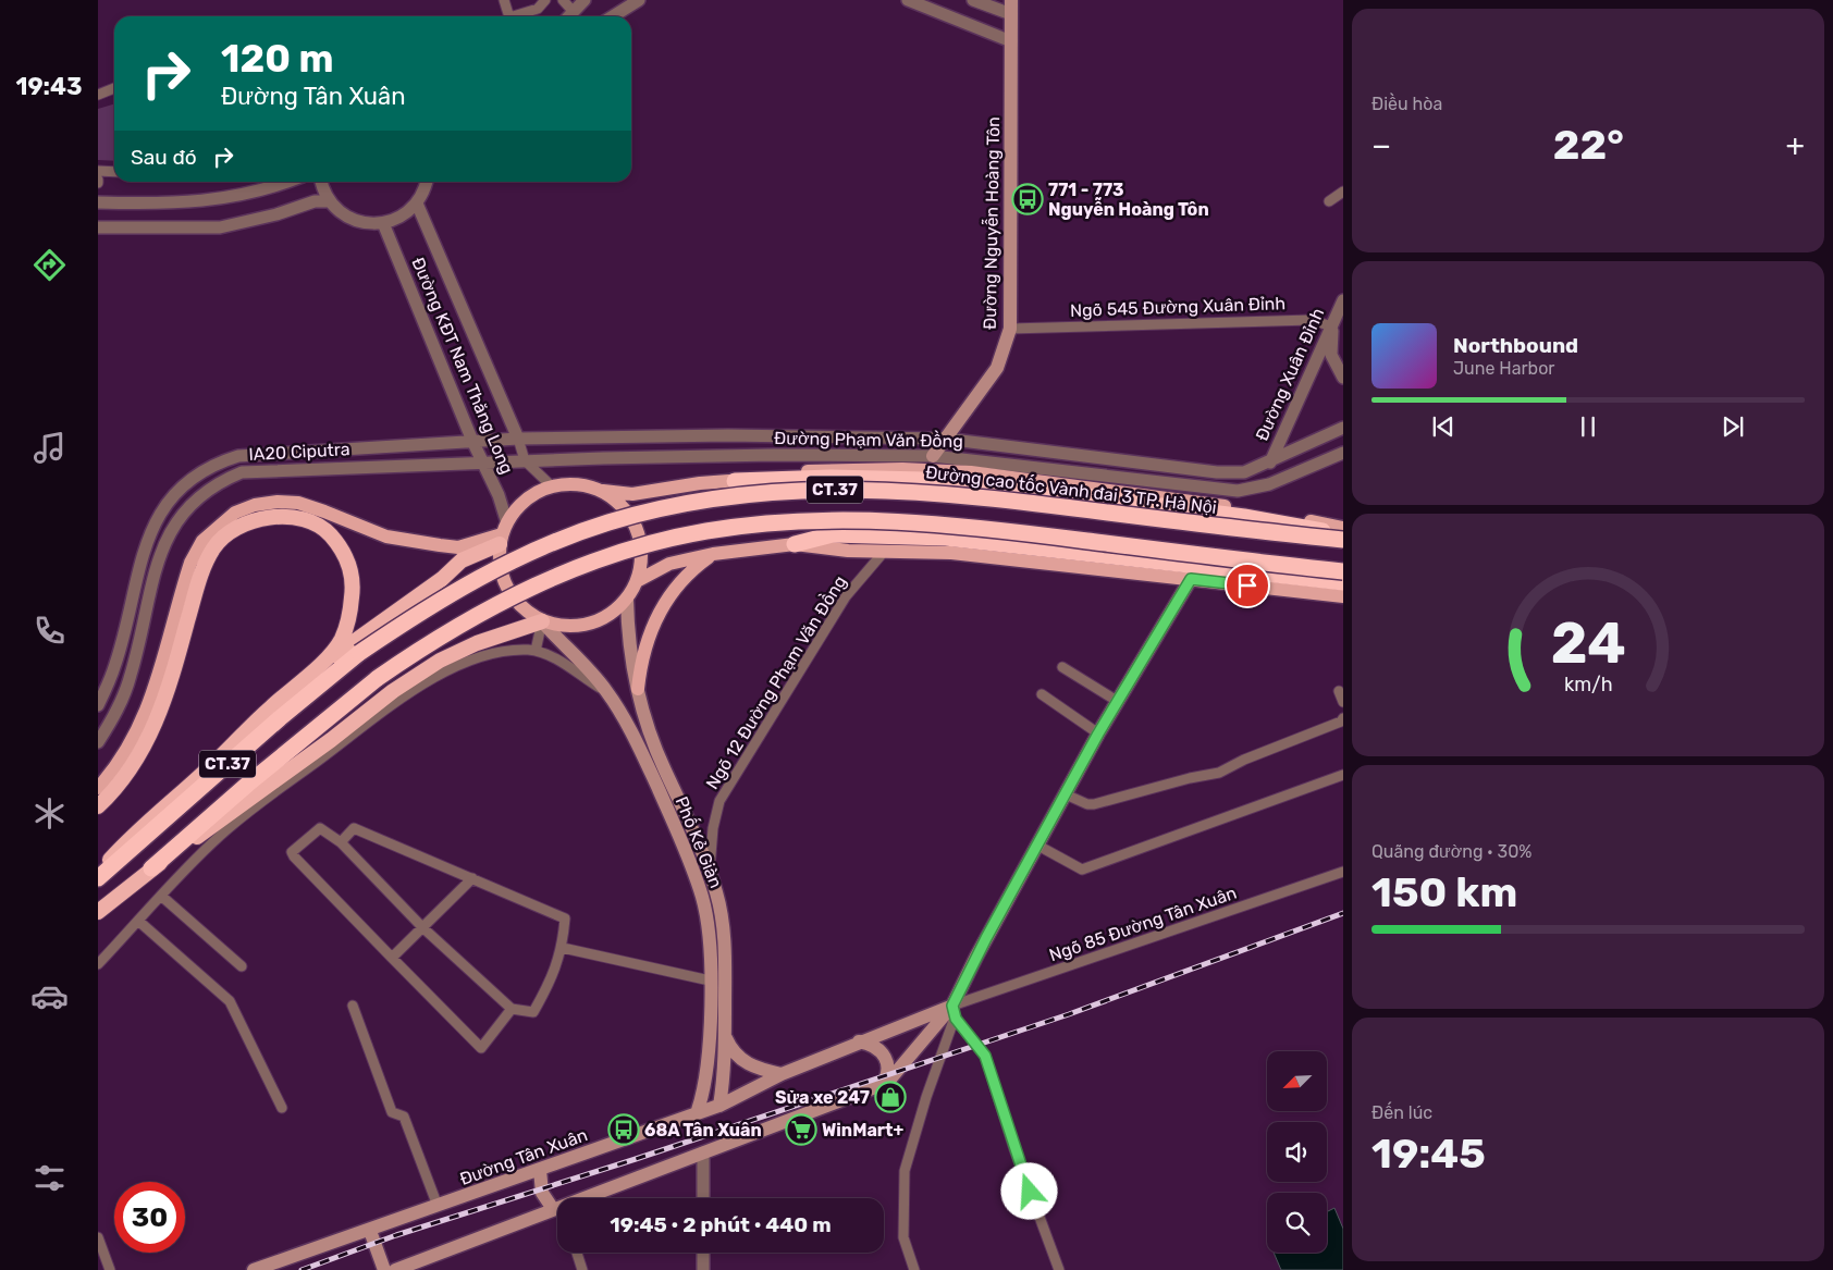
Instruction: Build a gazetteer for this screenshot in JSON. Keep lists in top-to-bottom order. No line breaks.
{"streets":{"highway":["CT.37","Đường cao tốc Vành đai 3 TP. Hà Nội"],"main road":["Đường Nguyễn Hoàng Tôn","Đường Phạm Văn Đồng","Phố Kẻ Giàn","Đường Tân Xuân"],"street":["Ngõ 545 Đường Xuân Đỉnh","Đường KĐT Nam Thăng Long","Đường Xuân Đỉnh","IA20 Ciputra","Ngõ 12 Đường Phạm Văn Đồng","Ngõ 85 Đường Tân Xuân"]},"crossings":[["Đường Nguyễn Hoàng Tôn","Ngõ 545 Đường Xuân Đỉnh"],["Đường Nguyễn Hoàng Tôn","Đường Phạm Văn Đồng"],["Ngõ 545 Đường Xuân Đỉnh","Đường Xuân Đỉnh"],["Đường KĐT Nam Thăng Long","Đường Phạm Văn Đồng"],["Đường KĐT Nam Thăng Long","IA20 Ciputra"],["Đường KĐT Nam Thăng Long","Phố Kẻ Giàn"],["Đường Xuân Đỉnh","Đường Phạm Văn Đồng"],["Đường Phạm Văn Đồng","IA20 Ciputra"],["Đường Phạm Văn Đồng","Đường cao tốc Vành đai 3 TP. Hà Nội"],["Đường Phạm Văn Đồng","Phố Kẻ Giàn"],["Ngõ 12 Đường Phạm Văn Đồng","Phố Kẻ Giàn"],["Phố Kẻ Giàn","Đường Tân Xuân"],["Ngõ 85 Đường Tân Xuân","Đường Tân Xuân"]],"places":{"bus stop":["771 - 773 Nguyễn Hoàng Tôn","68A Tân Xuân"],"shop":["Sửa xe 247"],"supermarket":["WinMart+"]},"north":"bottom left","page":{"tabs":"19:43","tile":["Điều hòa",["Quãng đường · 30%","150 km"],["Đến lúc","19:45"]],"turn":["120 m","Đường Tân Xuân"],"heat":["−","22°","+"],"then":"Sau đó","song":["Northbound","June Harbor"],"limit":"30","trip":"19:45 · 2 phút · 440 m","gauge":["24","km/h"]}}
